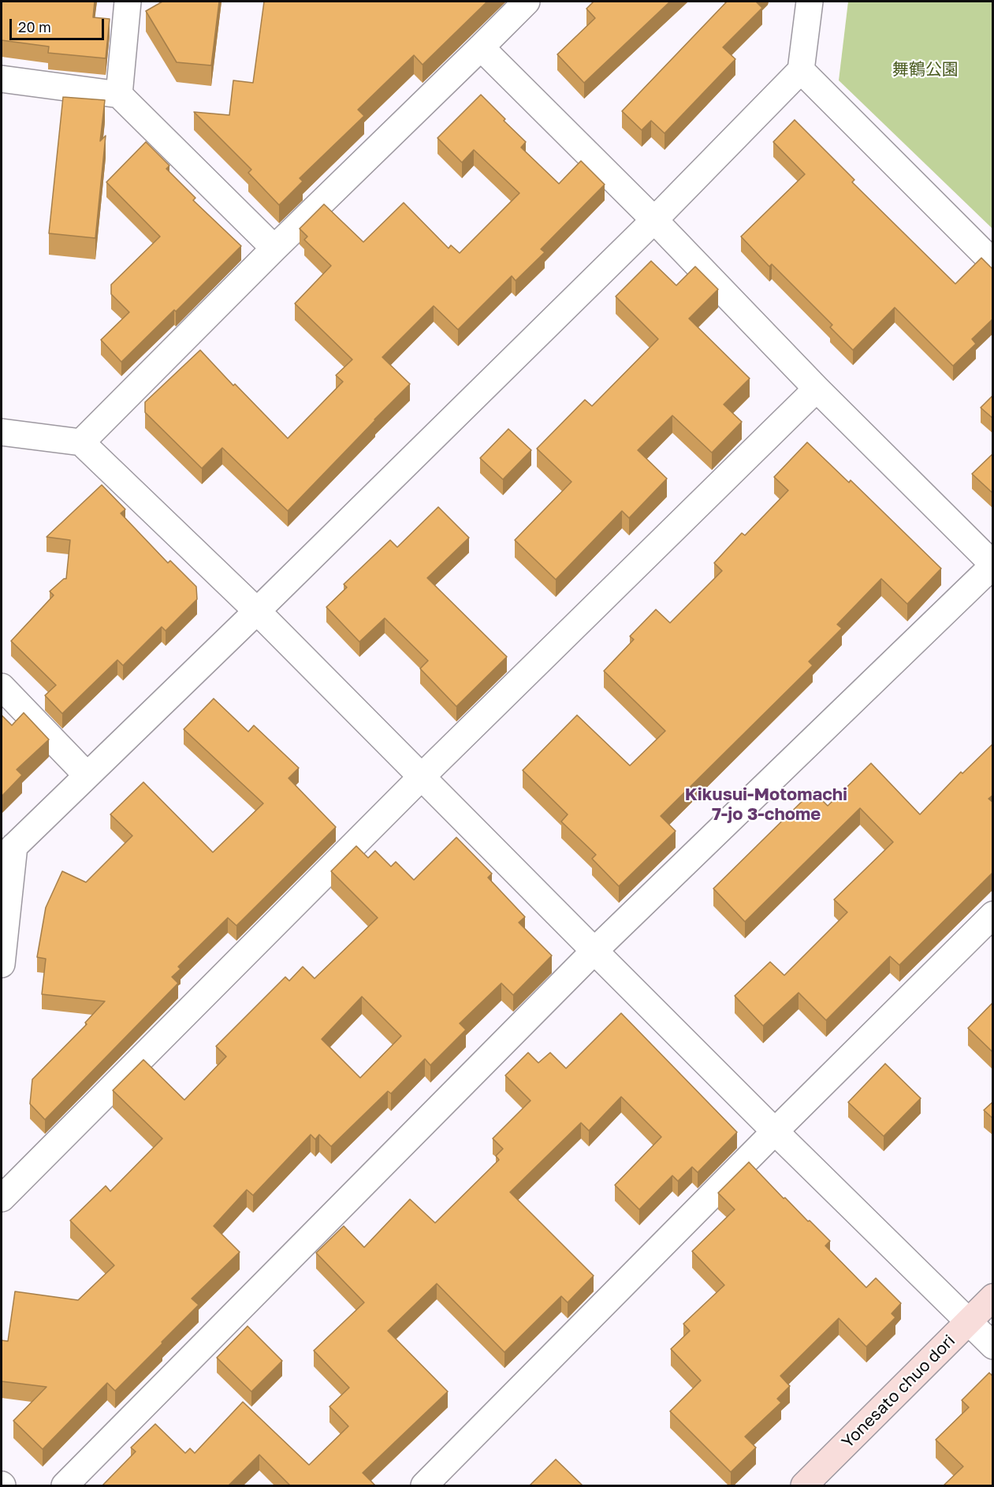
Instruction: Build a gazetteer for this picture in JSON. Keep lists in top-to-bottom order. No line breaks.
{"streets":{"street":["Yonesato chuo dori"]},"districts":["Kikusui-Motomachi 7-jo 3-chome"],"parks":["舞鶴公園"],"scale_bar":"20 m"}
